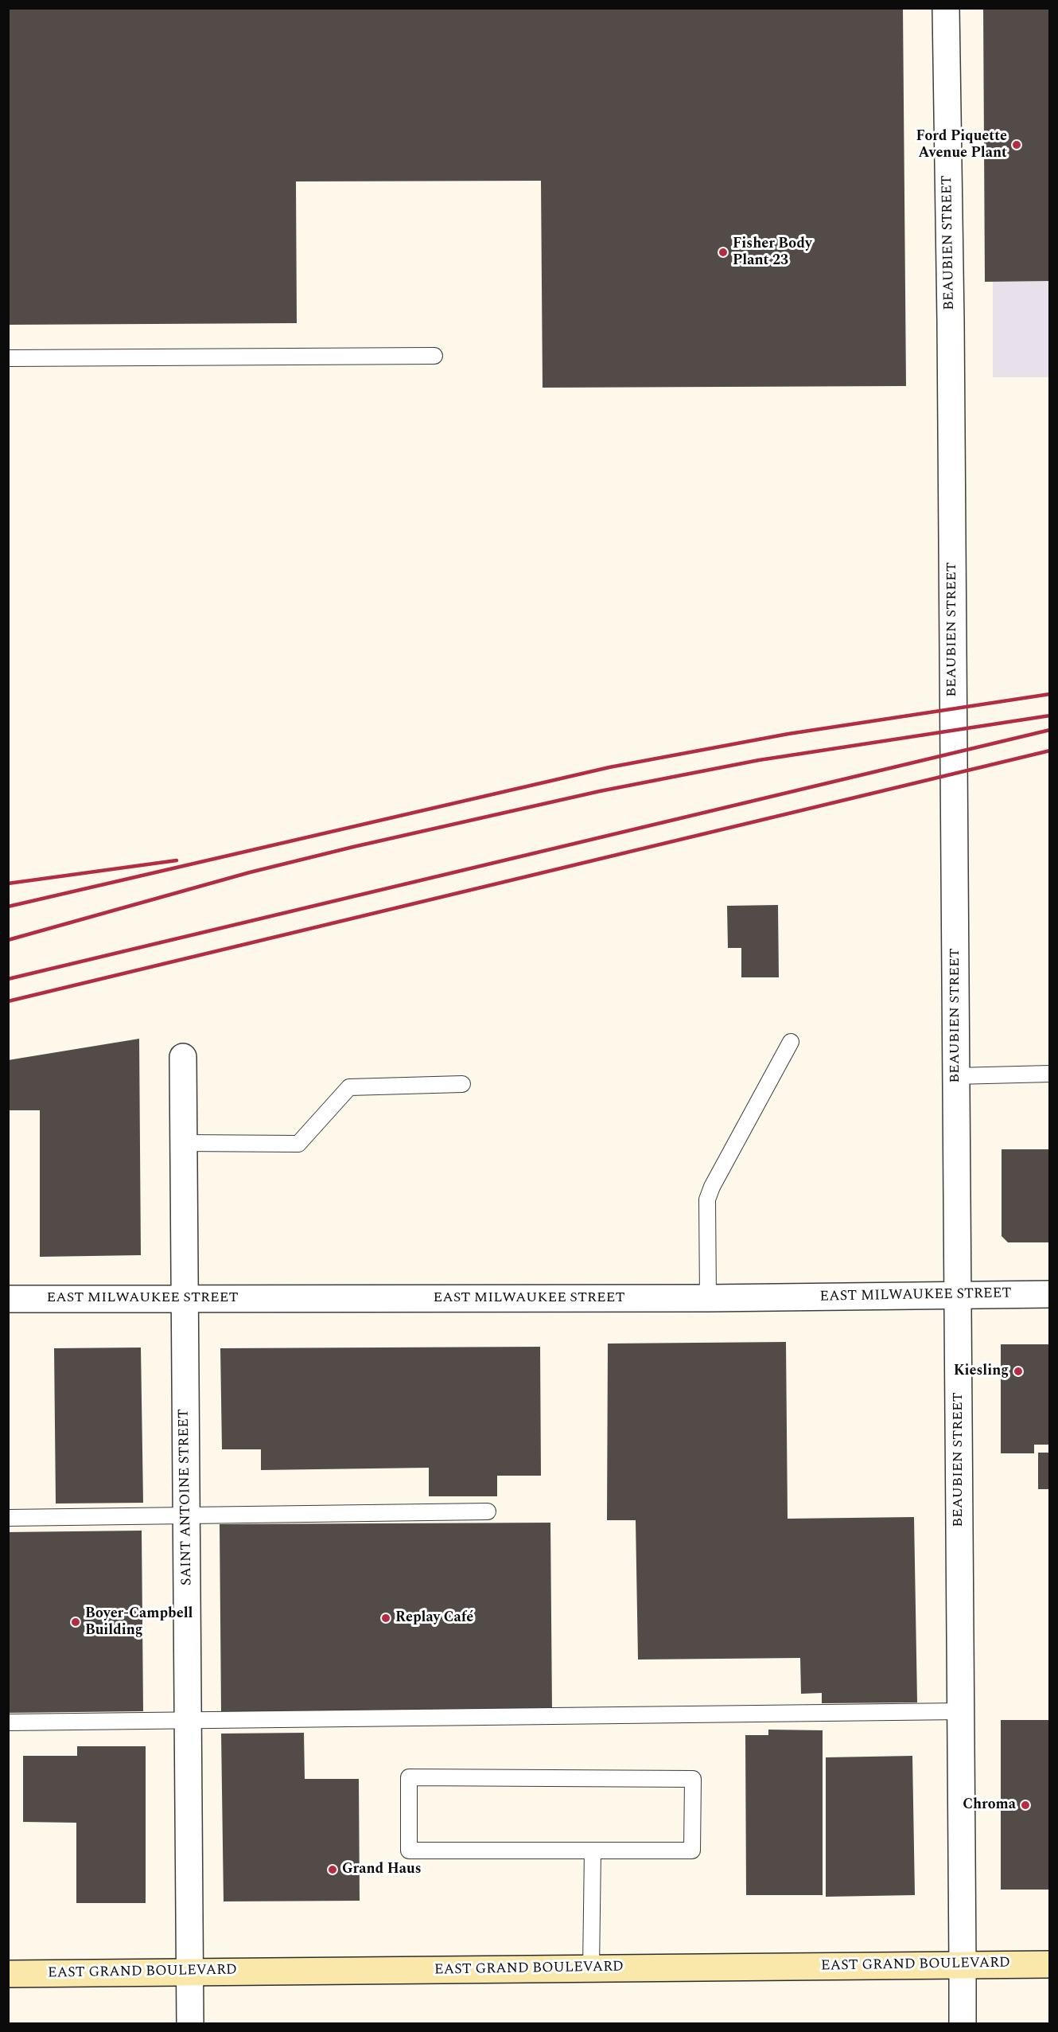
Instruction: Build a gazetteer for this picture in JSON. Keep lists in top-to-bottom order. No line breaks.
{"streets":{"main road":["EAST GRAND BOULEVARD"],"street":["BEAUBIEN STREET","EAST MILWAUKEE STREET","SAINT ANTOINE STREET"]},"crossings":[["BEAUBIEN STREET","EAST MILWAUKEE STREET"],["BEAUBIEN STREET","EAST GRAND BOULEVARD"],["EAST MILWAUKEE STREET","SAINT ANTOINE STREET"],["SAINT ANTOINE STREET","EAST GRAND BOULEVARD"]],"places":["Ford Piquette Avenue Plant","Fisher Body Plant 23","Kiesling","Replay Café","Boyer-Campbell Building","Chroma","Grand Haus"]}
